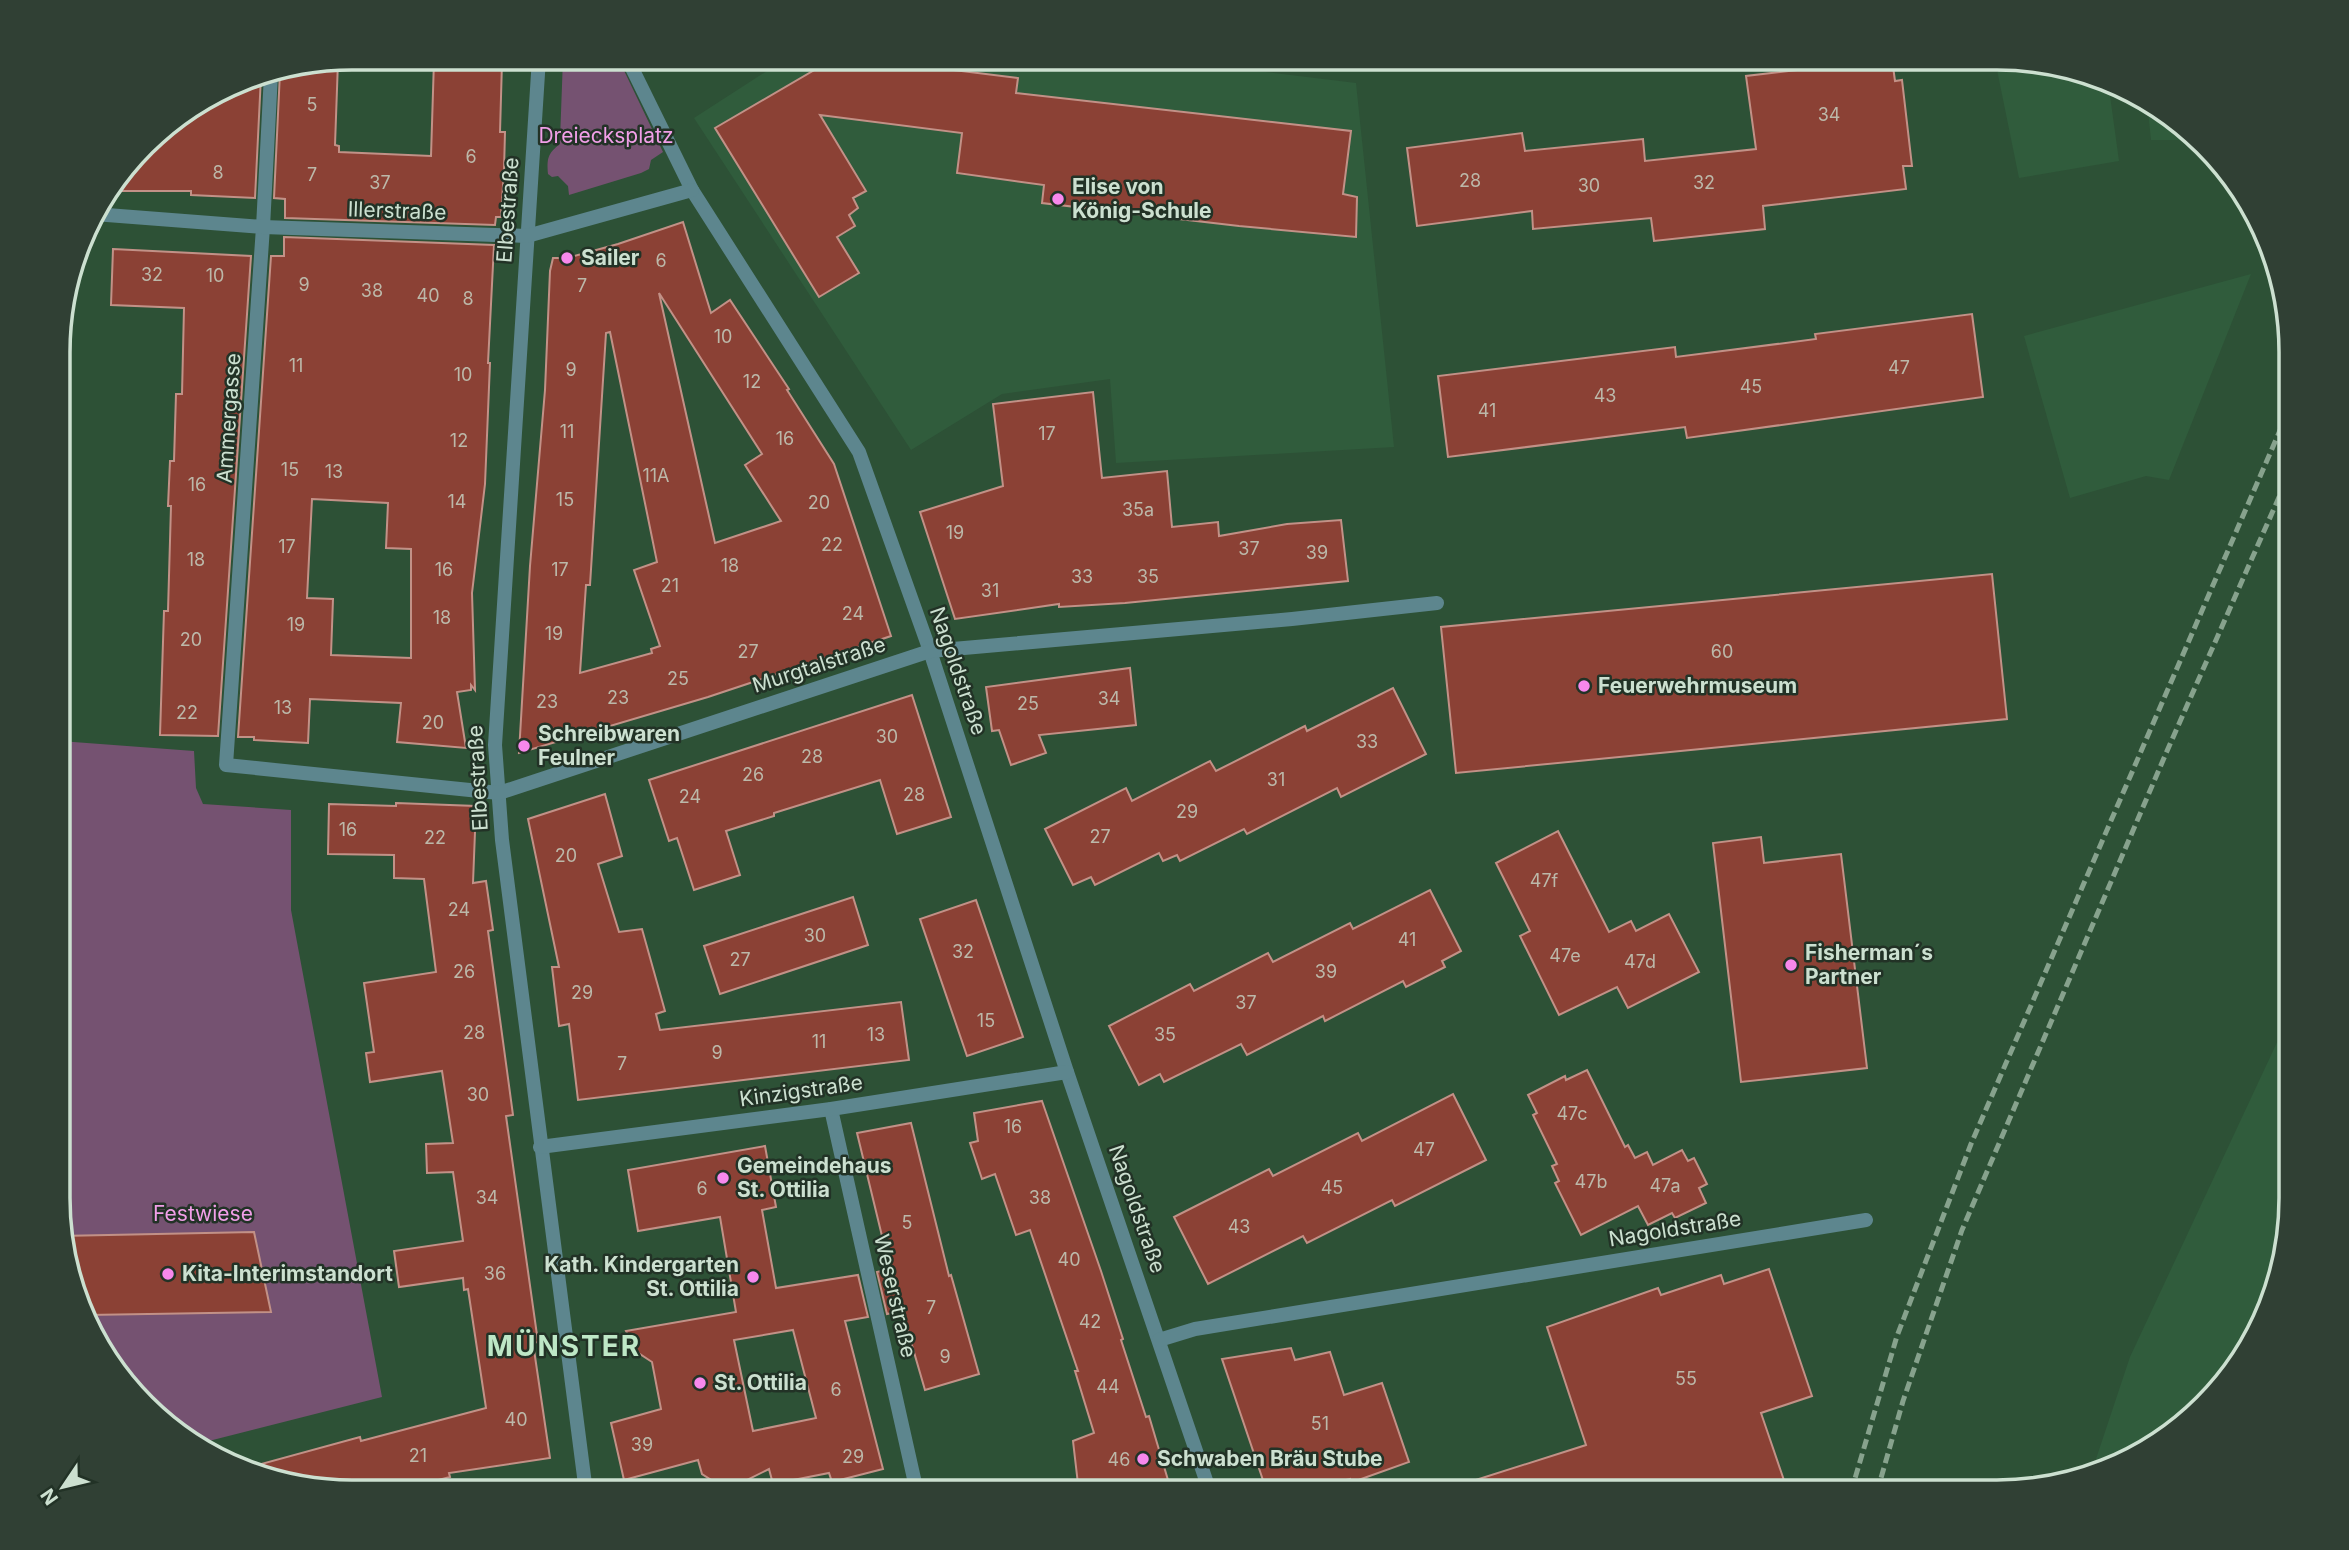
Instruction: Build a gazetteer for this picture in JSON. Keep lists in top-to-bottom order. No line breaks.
{"streets":{"street":["Elbestraße","Illerstraße","Ammergasse","Murgtalstraße","Nagoldstraße","Kinzigstraße","Weserstraße"]},"crossings":[["Elbestraße","Illerstraße"],["Elbestraße","Murgtalstraße"],["Elbestraße","Kinzigstraße"],["Illerstraße","Ammergasse"],["Illerstraße","Nagoldstraße"],["Ammergasse","Murgtalstraße"],["Murgtalstraße","Nagoldstraße"],["Nagoldstraße","Kinzigstraße"],["Kinzigstraße","Weserstraße"]],"districts":["MÜNSTER"],"parks":["Dreiecksplatz","Festwiese"],"places":["Elise von König-Schule","Sailer","Feuerwehrmuseum","Schreibwaren Feulner","Fisherman´s Partner","Gemeindehaus St. Ottilia","Kita-Interimstandort","Kath. Kindergarten St. Ottilia","St. Ottilia","Schwaben Bräu Stube"],"house_numbers":["5","34","6","8","7","28","37","32","30","6","32","10","9","7","38","40","8","10","11","47","9","10","12","45","43","41","11","17","16","12","15","13","11A","16","15","14","20","35a","19","22","17","37","39","18","18","16","17","33","35","21","31","24","18","19","19","20","27","60","25","23","34","23","25","13","22","20","30","33","28","26","31","28","24","29","16","27","22","20","47f","24","30","41","32","47e","27","47d","26","39","29","37","15","28","13","35","11","9","7","30","47c","16","47","47b","47a","45","6","34","38","5","43","40","36","7","42","9","55","44","6","40","51","39","21","29","46"],"north":"bottom left"}
